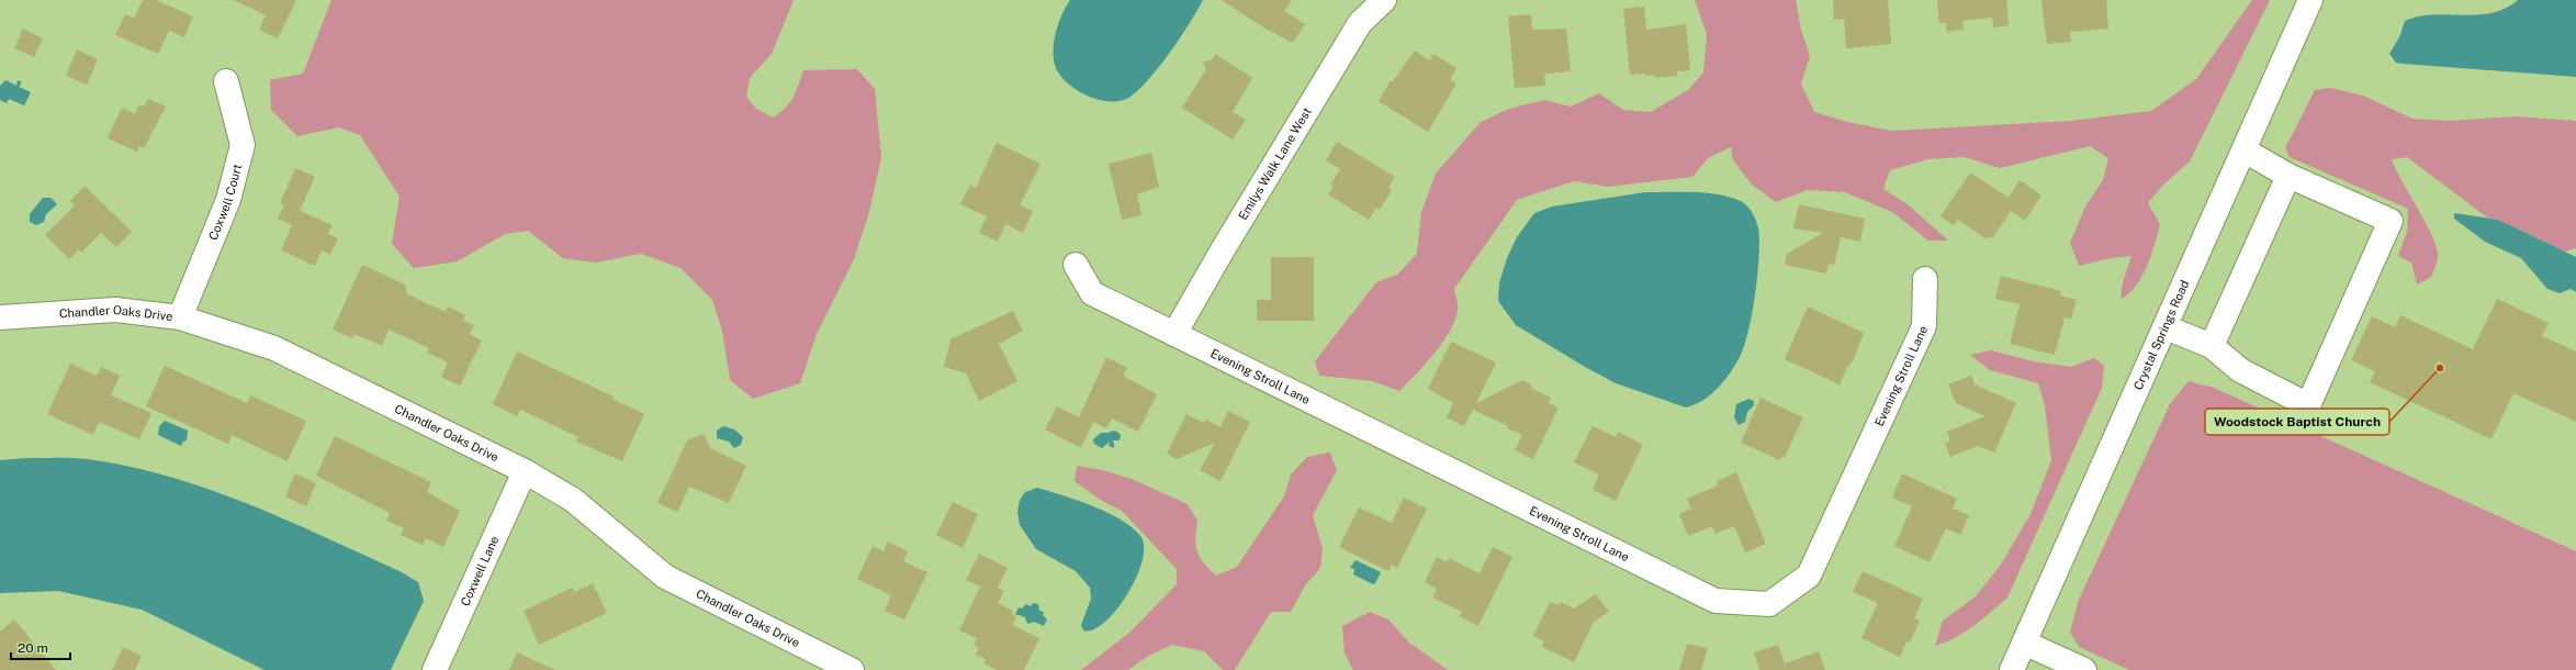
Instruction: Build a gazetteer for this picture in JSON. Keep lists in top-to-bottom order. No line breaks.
{"streets":{"street":["Emilys Walk Lane West","Coxwell Court","Chandler Oaks Drive","Crystal Springs Road","Evening Stroll Lane","Coxwell Lane"]},"crossings":[["Emilys Walk Lane West","Evening Stroll Lane"],["Coxwell Court","Chandler Oaks Drive"],["Chandler Oaks Drive","Coxwell Lane"]],"places":["Woodstock Baptist Church"],"scale_bar":"20 m"}
